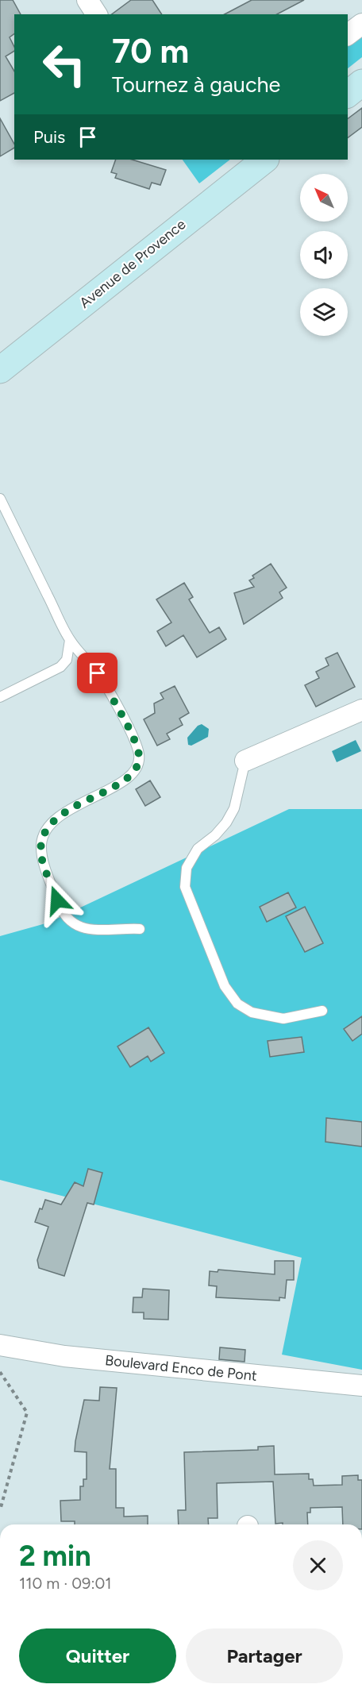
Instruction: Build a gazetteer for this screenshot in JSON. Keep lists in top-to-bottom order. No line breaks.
{"streets":{"main road":["Avenue de Provence"],"street":["Boulevard Enco de Pont"]},"north":"top left","page":{"turn":["70 m","Tournez à gauche"],"then":"Puis","heading":["2 min","110 m · 09:01"],"buttons":["Quitter","Partager"]}}
